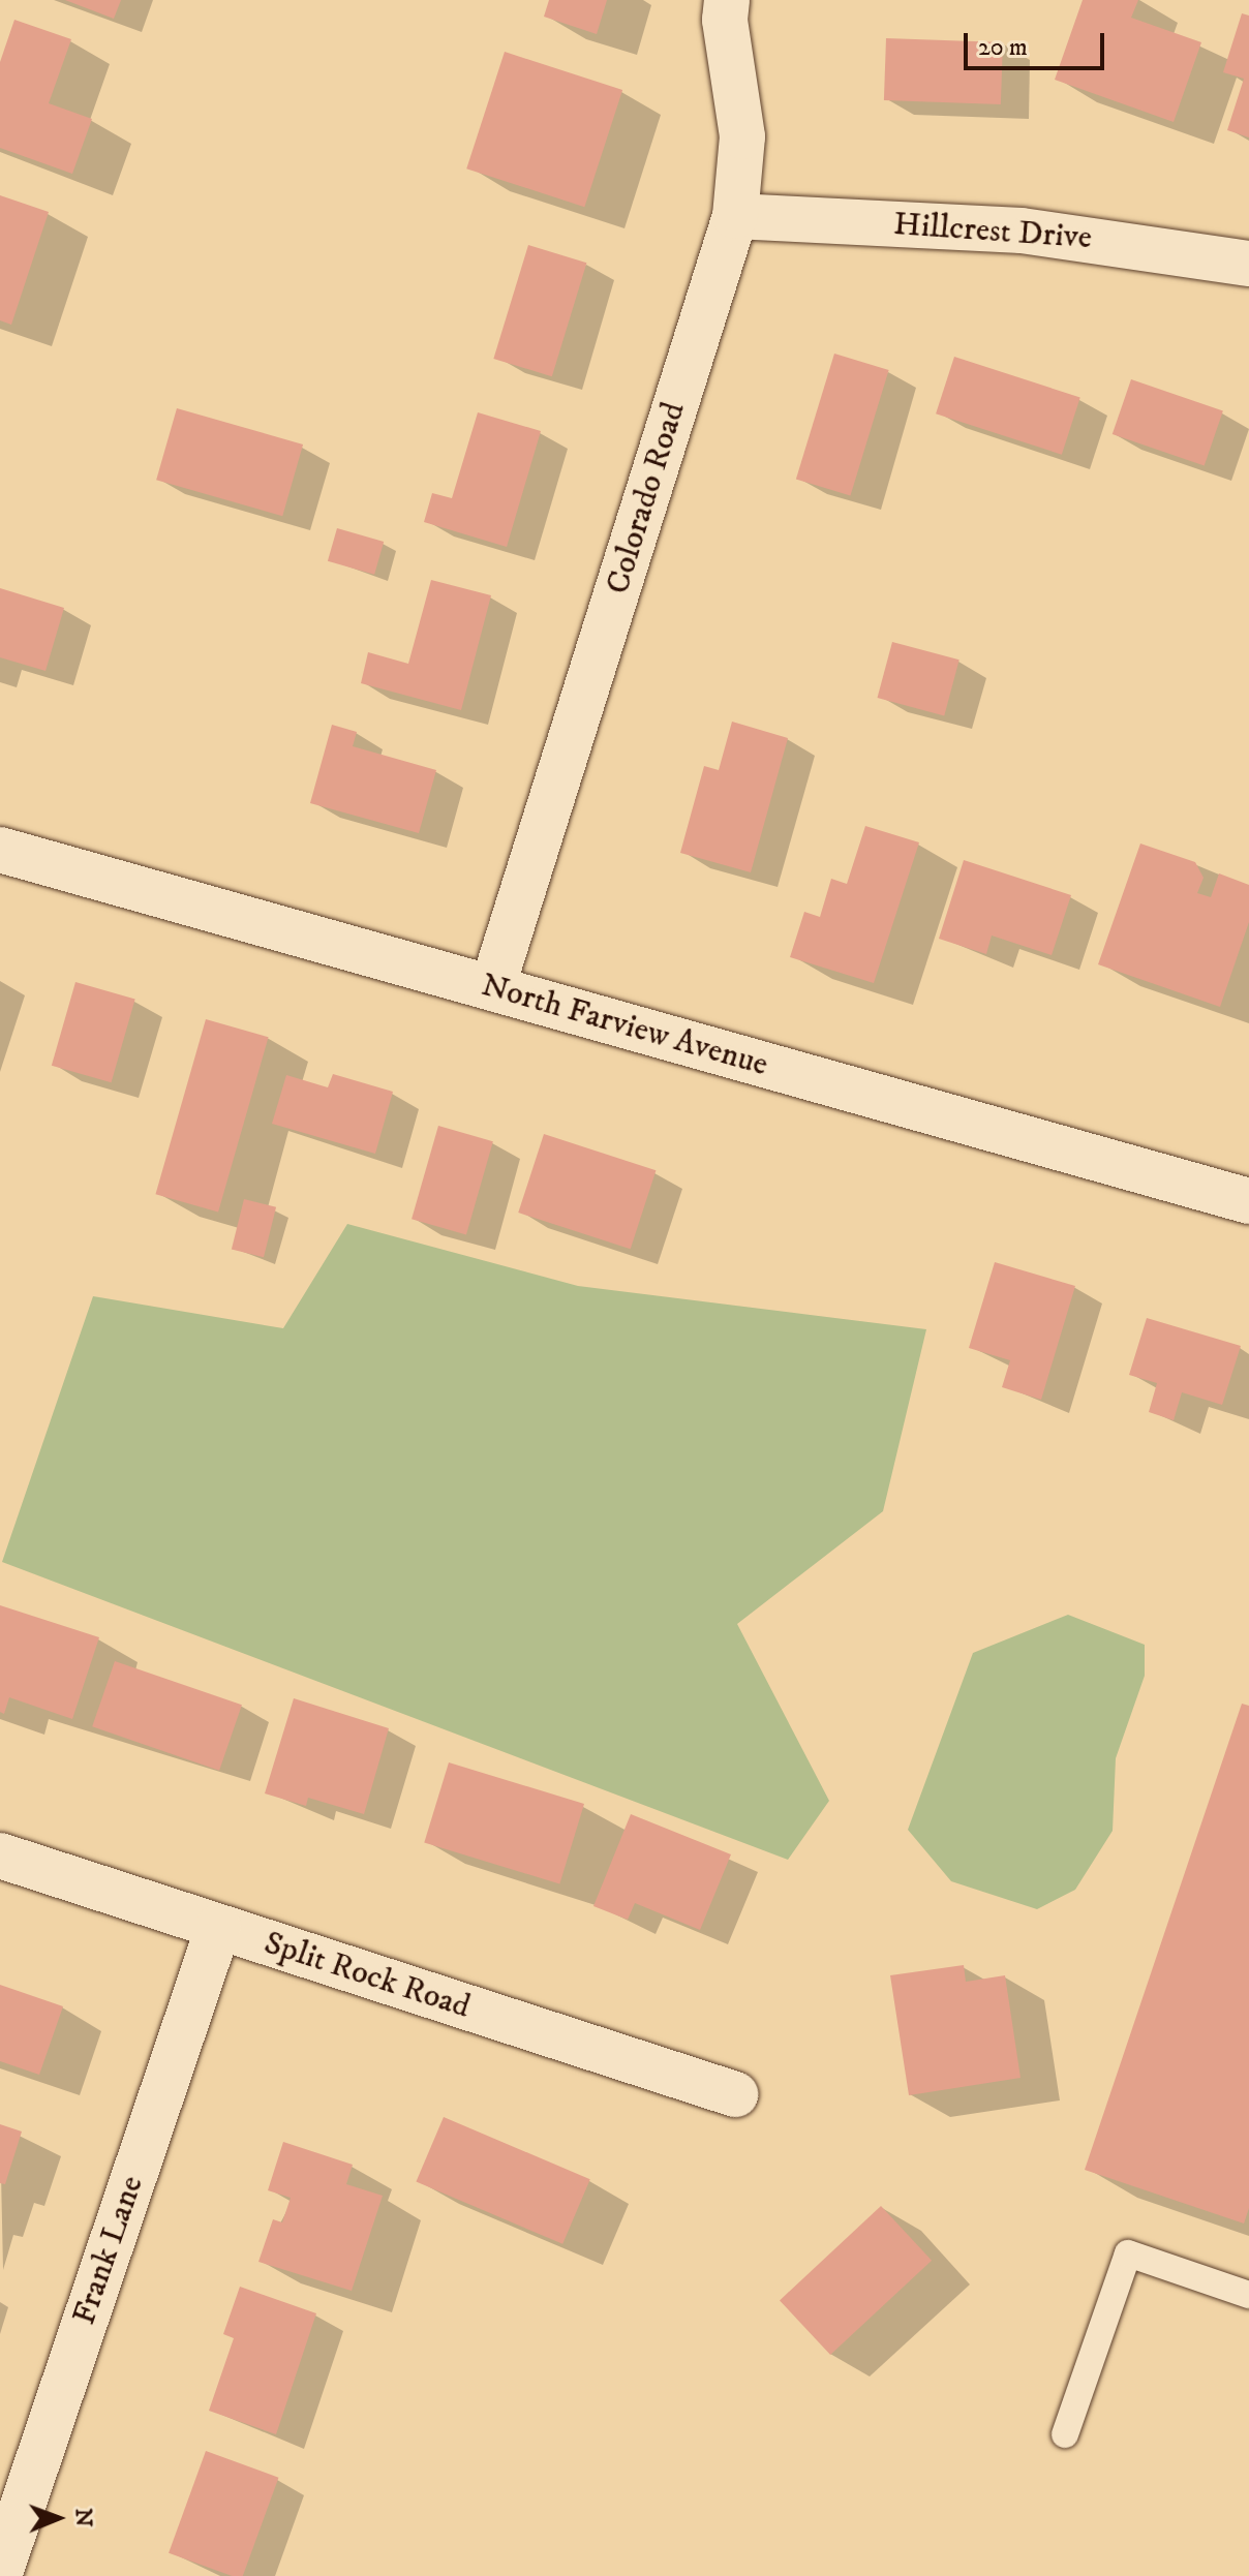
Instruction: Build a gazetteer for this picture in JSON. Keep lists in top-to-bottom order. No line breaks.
{"streets":{"street":["Hillcrest Drive","Colorado Road","North Farview Avenue","Split Rock Road","Frank Lane"]},"crossings":[["Hillcrest Drive","Colorado Road"],["Colorado Road","North Farview Avenue"],["Split Rock Road","Frank Lane"]],"scale_bar":"20 m","north":"right"}
